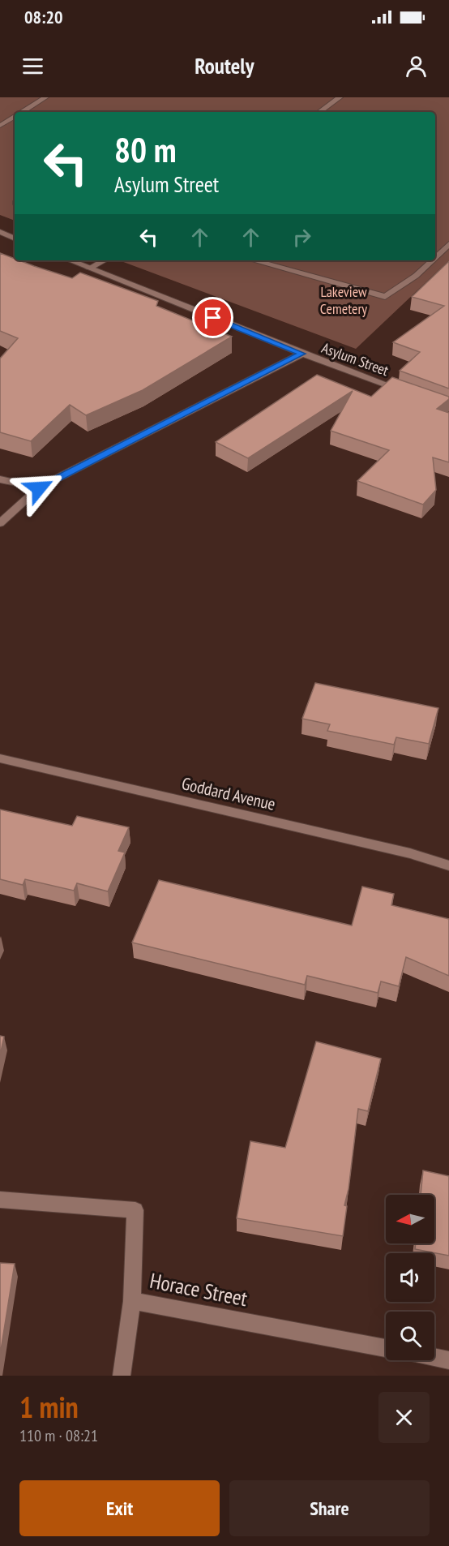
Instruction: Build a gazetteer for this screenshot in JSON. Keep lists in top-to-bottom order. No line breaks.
{"streets":{"street":["Asylum Street","Goddard Avenue","Horace Street"]},"parks":["Lakeview Cemetery"],"north":"left","page":{"status":"08:20","header":"Routely","turn":["80 m","Asylum Street"],"heading":["1 min","110 m · 08:21"],"buttons":["Exit","Share"]}}
